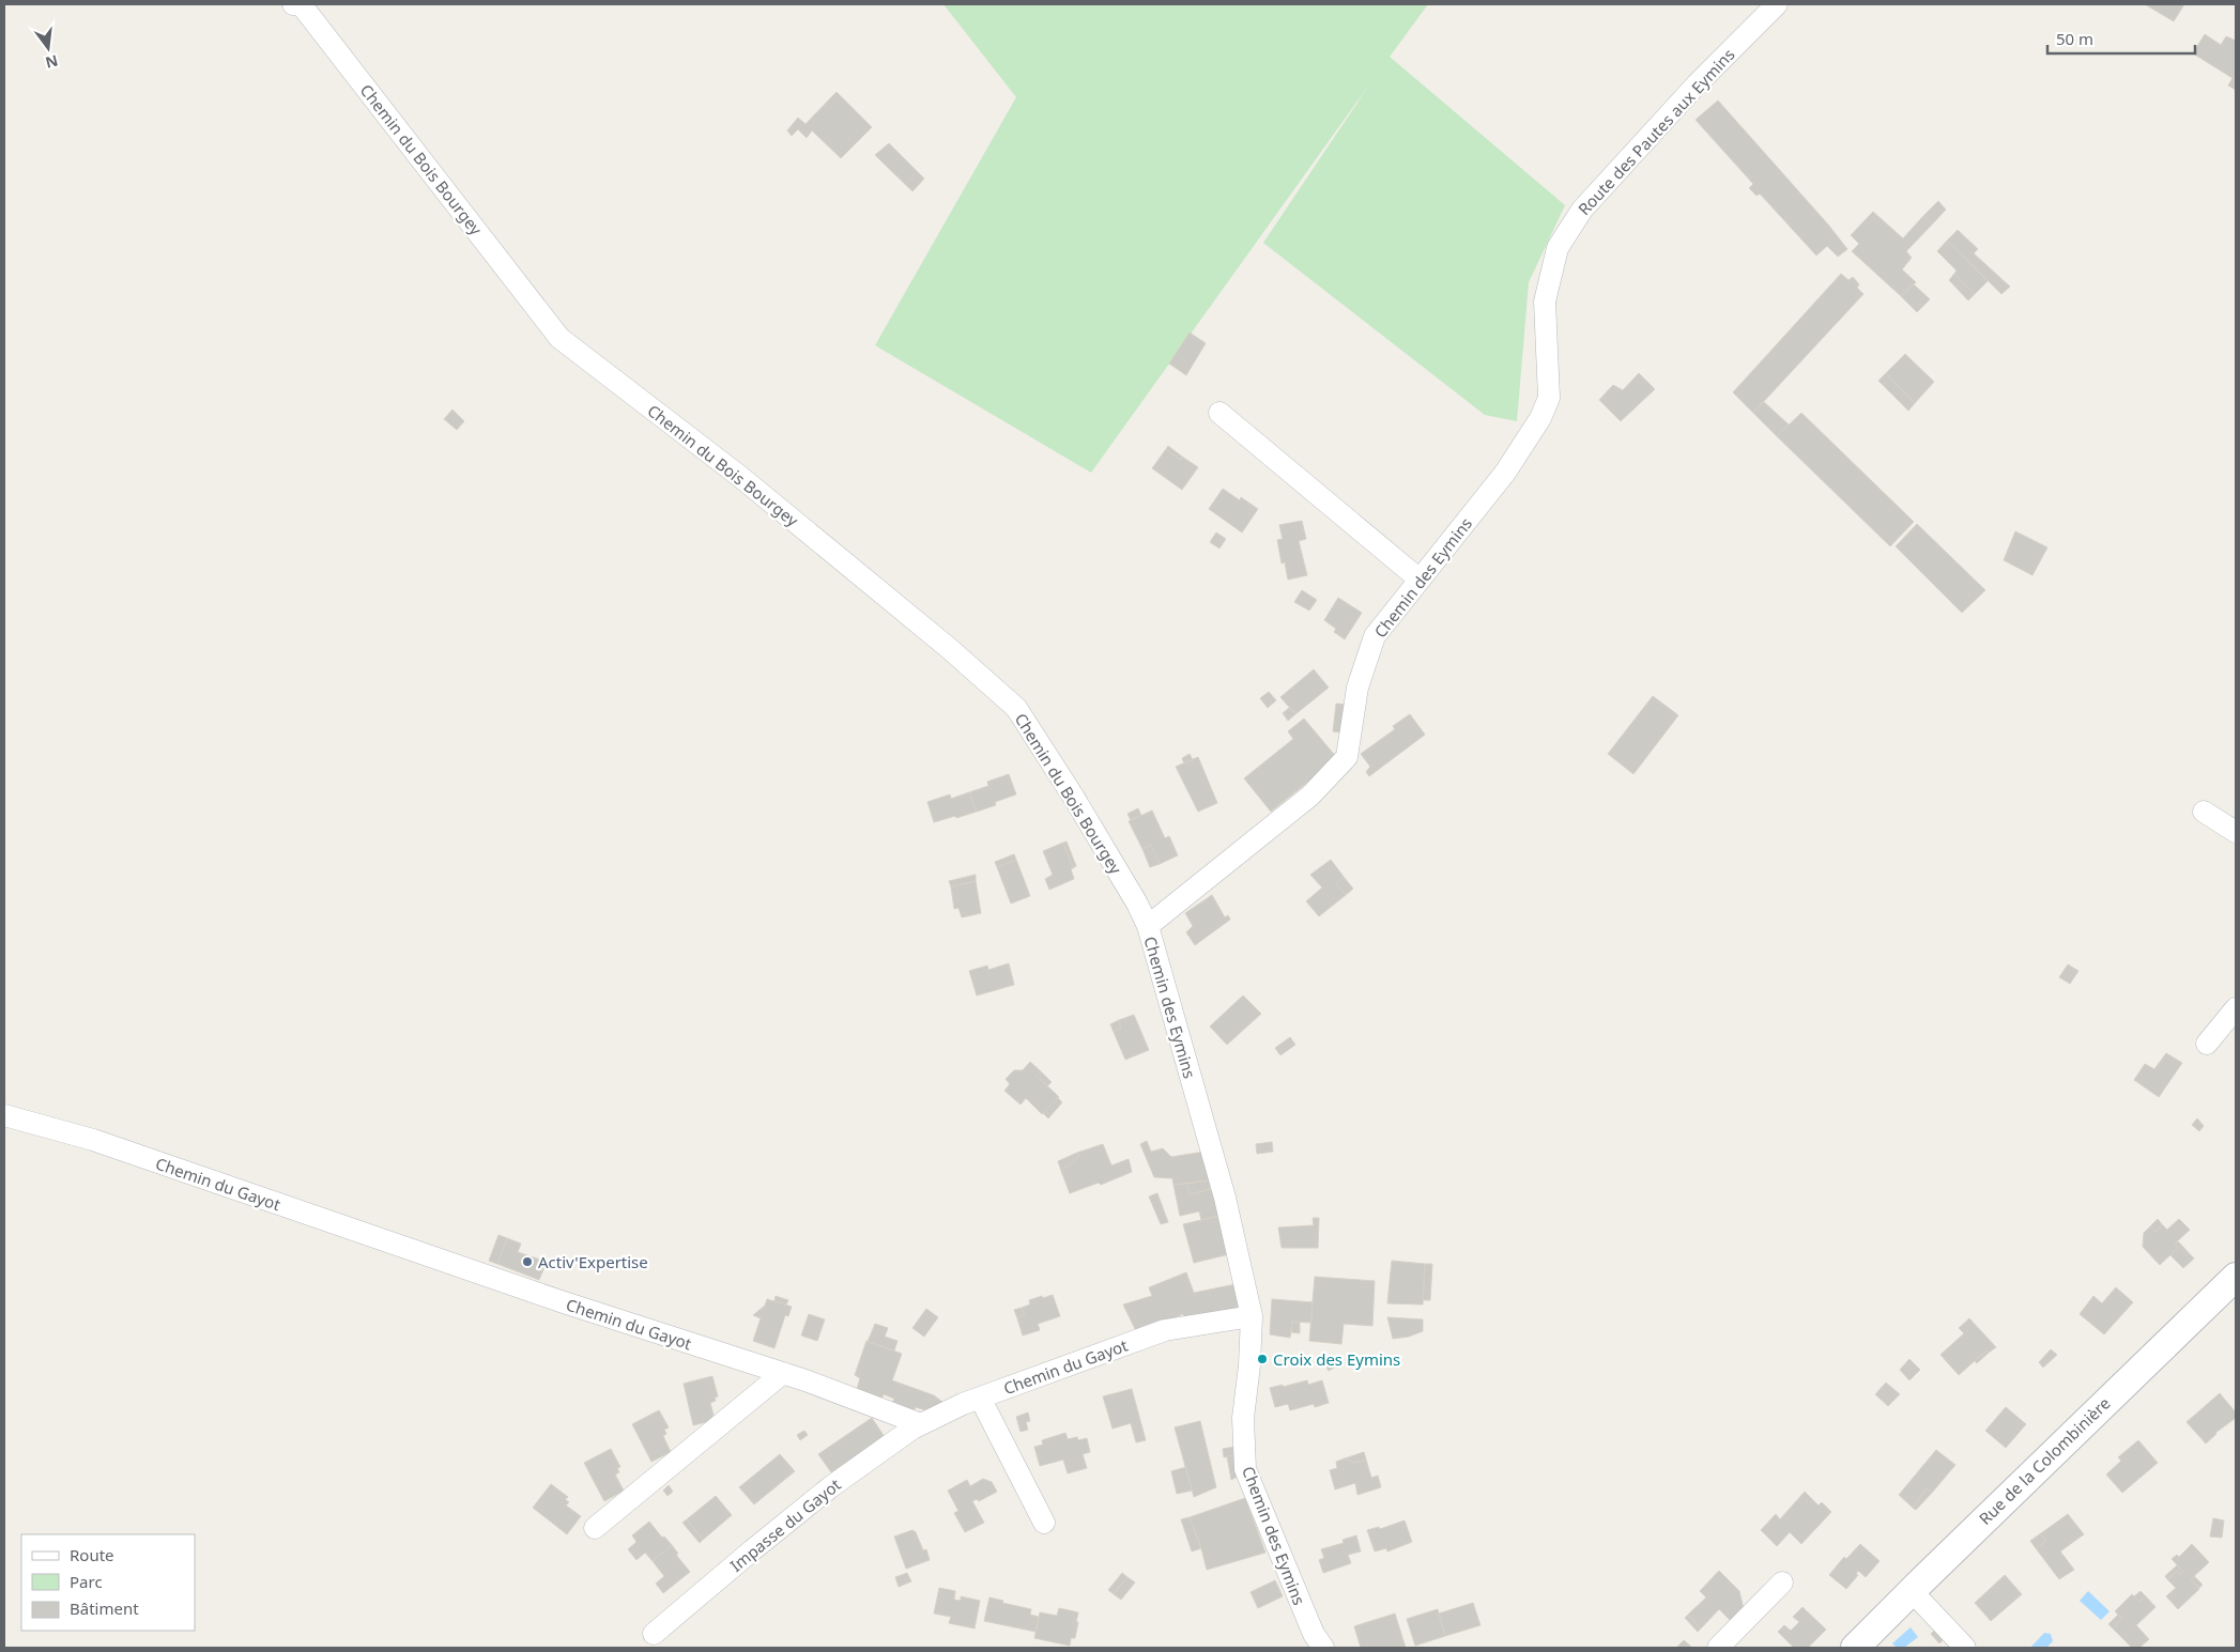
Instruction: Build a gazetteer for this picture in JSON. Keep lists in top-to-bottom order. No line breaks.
{"streets":{"street":["Route des Pautes aux Eymins","Chemin du Bois Bourgey","Chemin des Eymins","Chemin du Gayot","Rue de la Colombinière","Impasse du Gayot"]},"crossings":[["Route des Pautes aux Eymins","Chemin des Eymins"],["Chemin du Bois Bourgey","Chemin des Eymins"],["Chemin des Eymins","Chemin du Gayot"],["Chemin du Gayot","Impasse du Gayot"]],"places":["Activ'Expertise","Croix des Eymins"],"legend":["Route","Parc","Bâtiment"],"scale_bar":"50 m","north":"bottom"}
